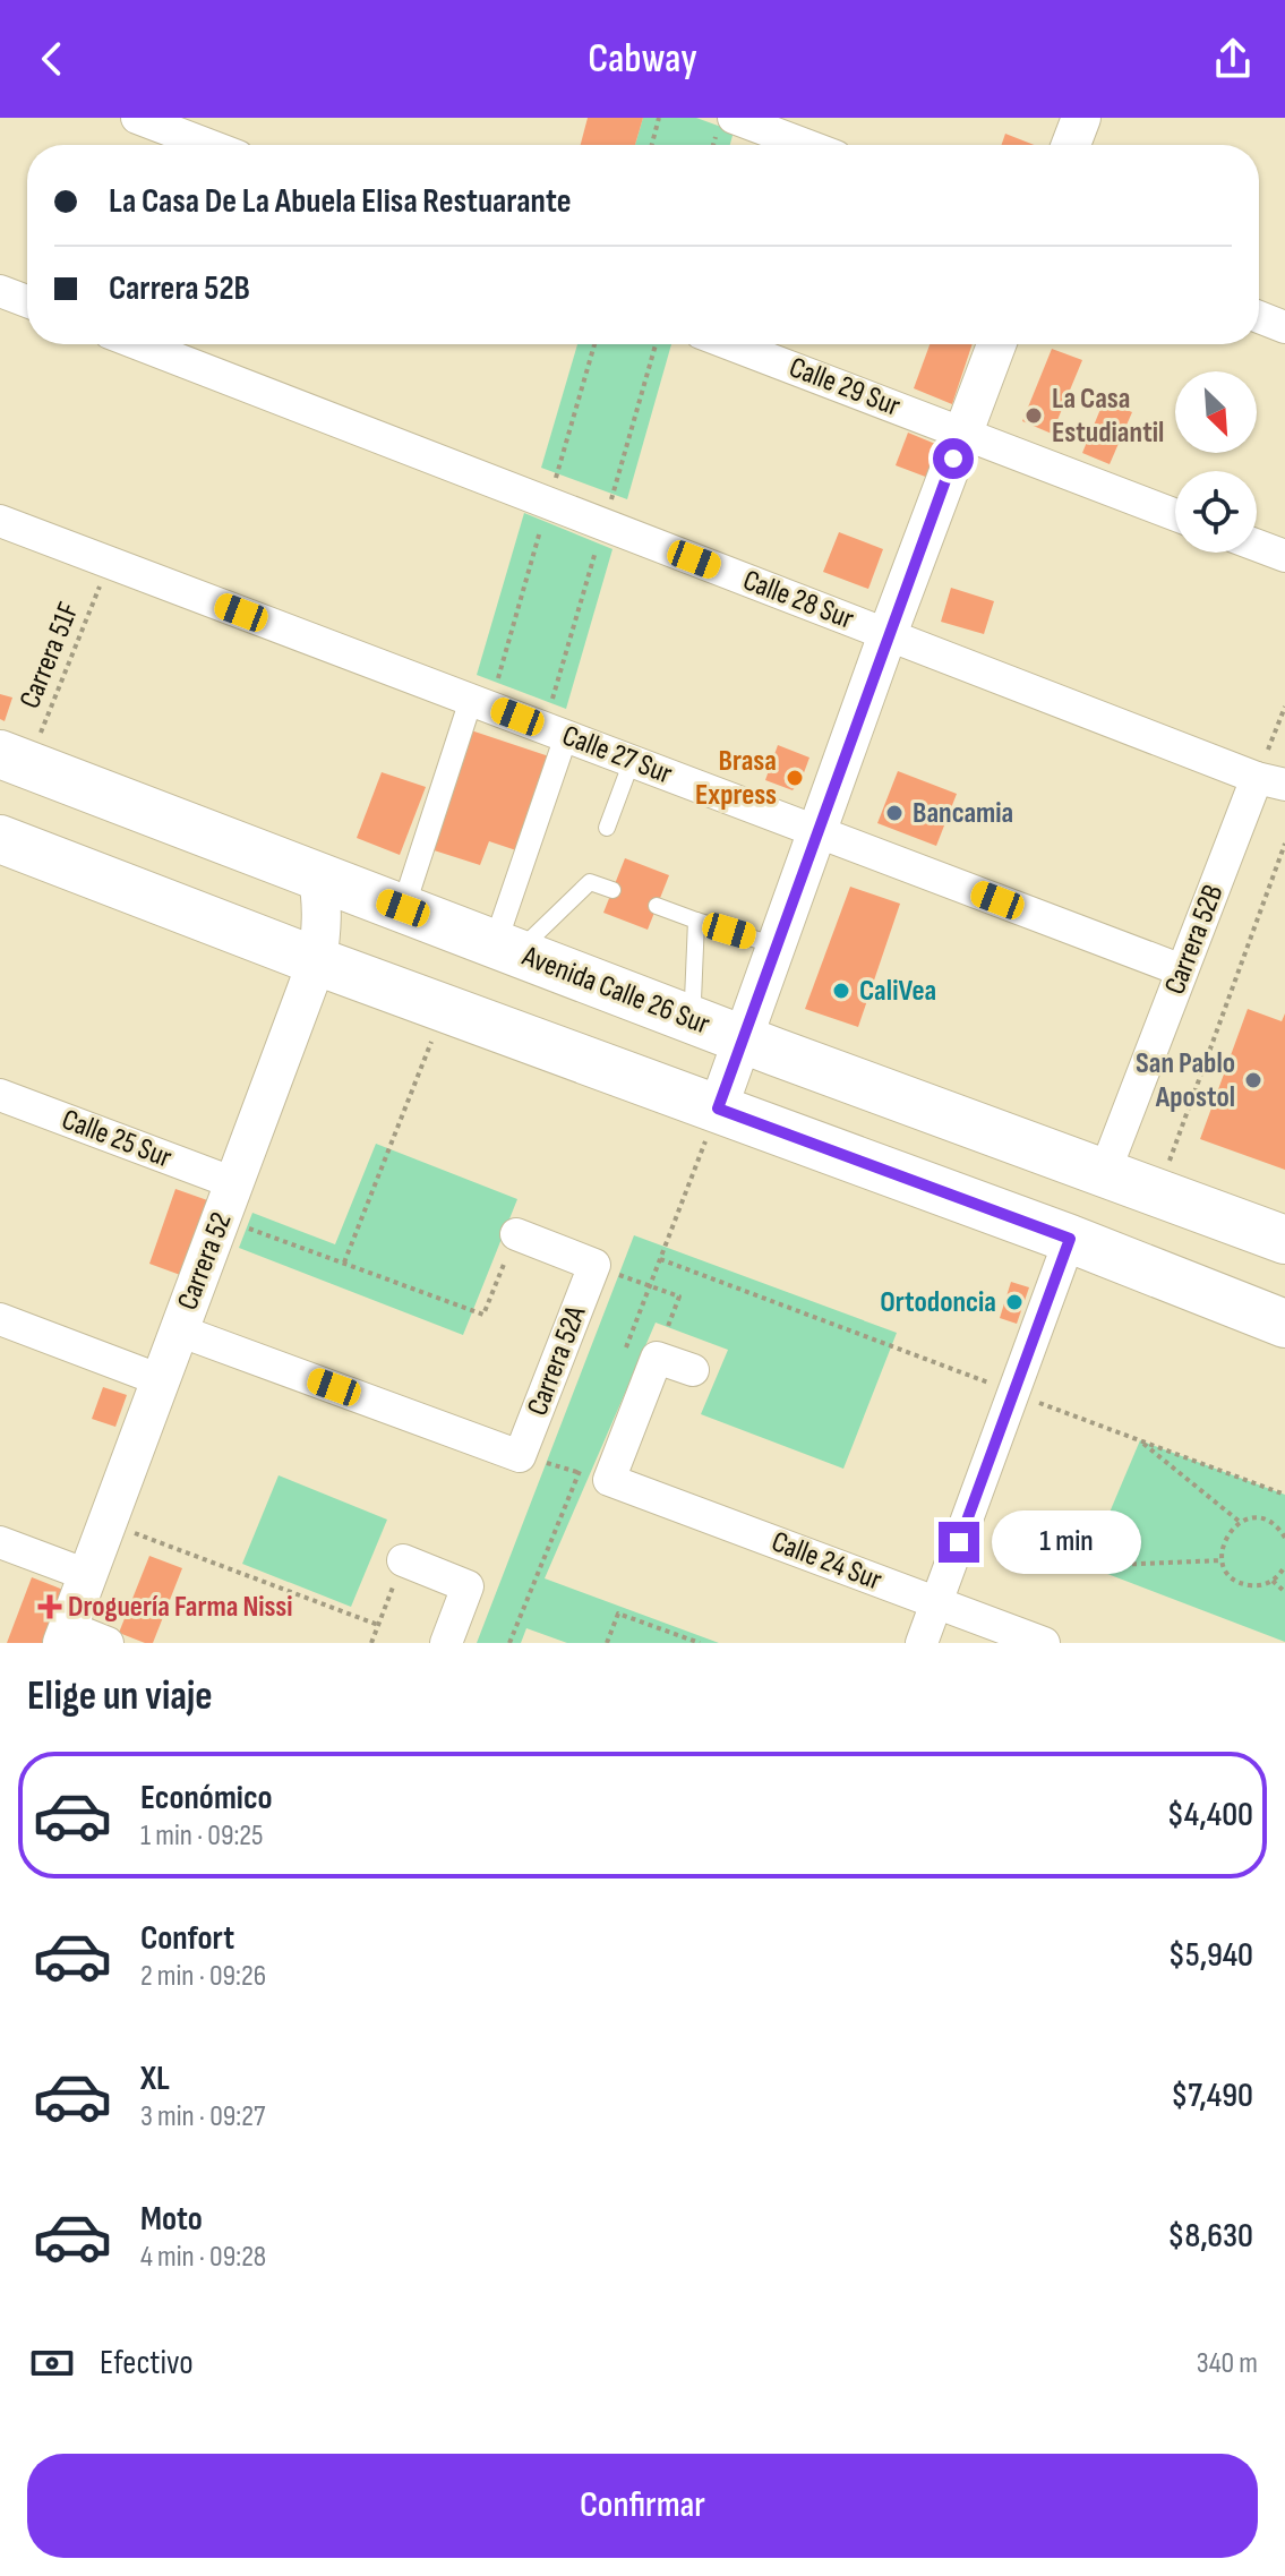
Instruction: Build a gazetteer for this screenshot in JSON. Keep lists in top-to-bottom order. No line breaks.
{"streets":{"main road":["Avenida Calle 26 Sur"],"street":["Calle 29 Sur","Calle 28 Sur","Calle 27 Sur","Carrera 52B","Calle 25 Sur","Carrera 52","Carrera 52A","Calle 24 Sur"],"path":["Carrera 51F"]},"crossings":[["Calle 28 Sur","Carrera 52B"],["Carrera 51F","Calle 27 Sur"],["Carrera 51F","Avenida Calle 26 Sur"],["Calle 27 Sur","Carrera 52B"],["Carrera 52B","Avenida Calle 26 Sur"],["Avenida Calle 26 Sur","Carrera 52"],["Calle 25 Sur","Carrera 52"]],"places":{"other":["La Casa Estudiantil","Brasa Express","Bancamia","CaliVea","San Pablo Apostol","Ortodoncia"],"health":["Droguería Farma Nissi"]},"north":"bottom right","page":{"header":"Cabway","banner":["La Casa De La Abuela Elisa Restuarante","Carrera 52B"],"bubble":"1 min","heading":"Elige un viaje","list":[{"name":"Económico","note":"1 min · 09:25","value":"$4,400"},{"name":"Confort","note":"2 min · 09:26","value":"$5,940"},{"name":"XL","note":"3 min · 09:27","value":"$7,490"},{"name":"Moto","note":"4 min · 09:28","value":"$8,630"}],"pay":["Efectivo","340 m"],"buttons":"Confirmar"}}
